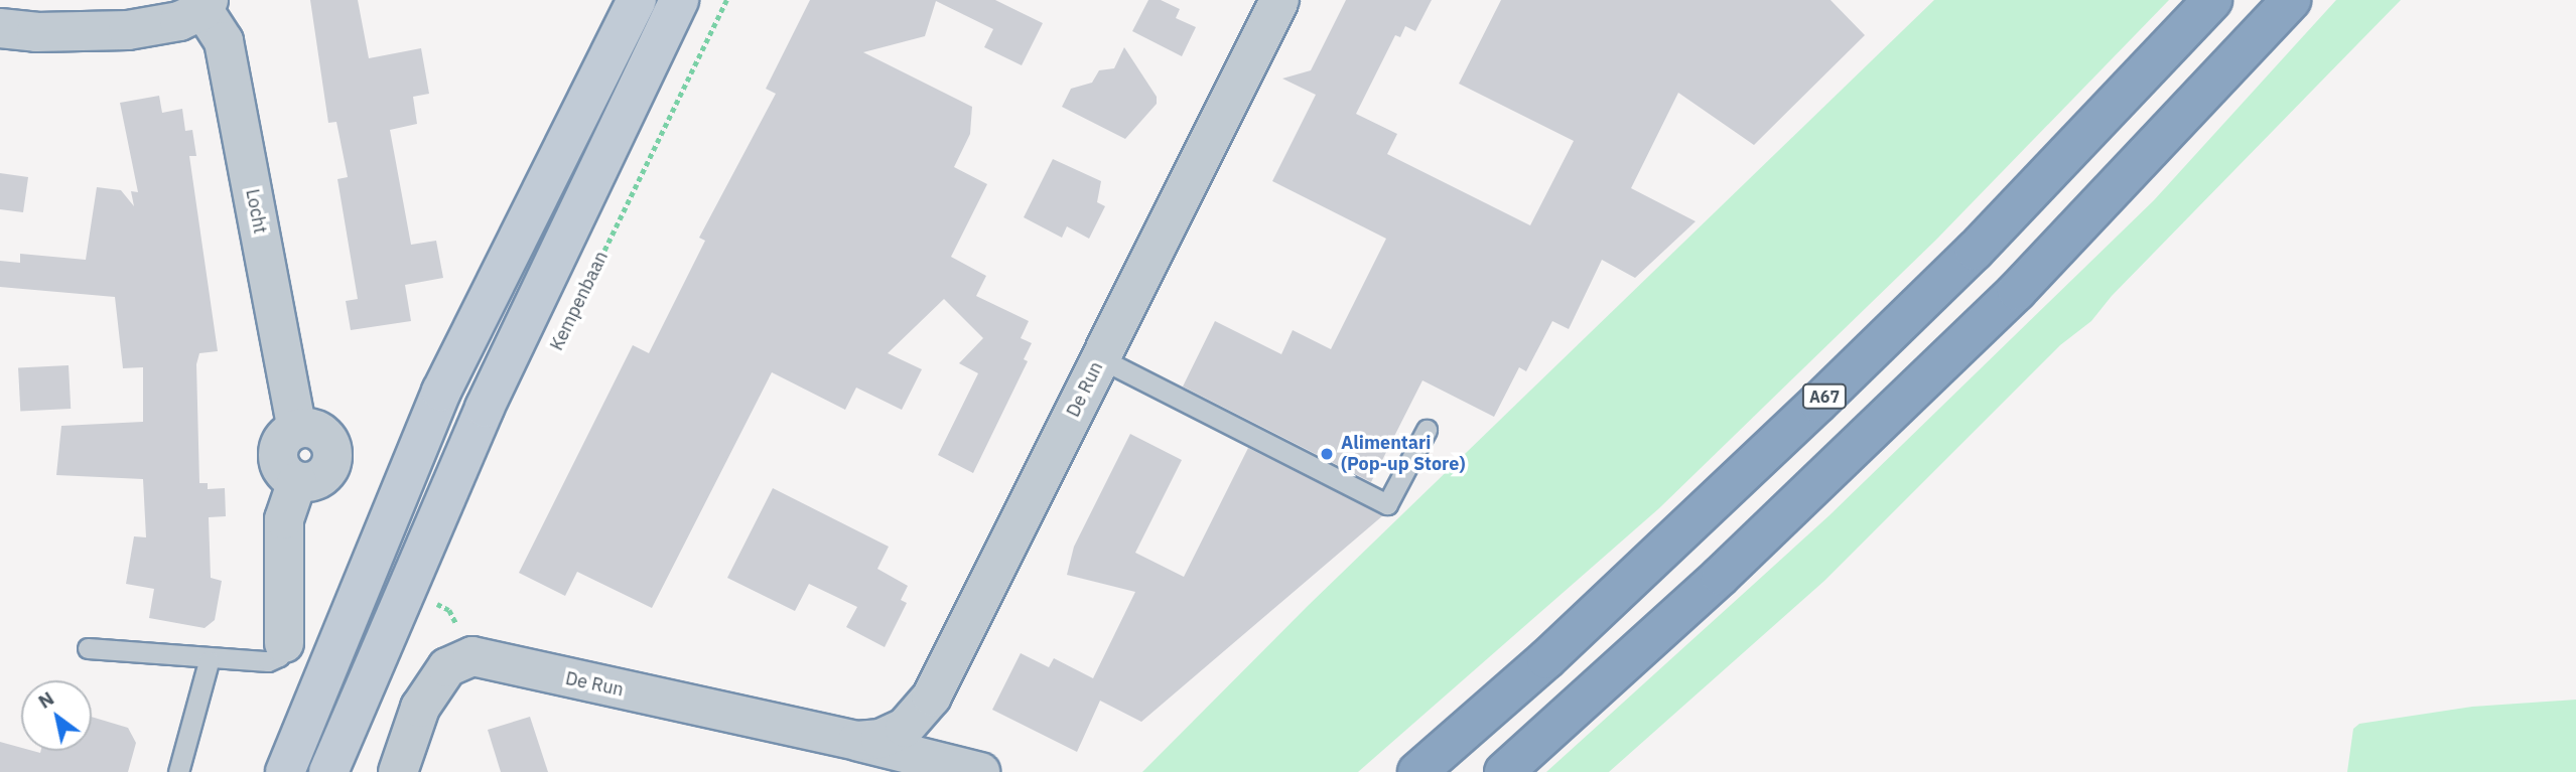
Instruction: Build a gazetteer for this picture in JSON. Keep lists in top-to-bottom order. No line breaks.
{"streets":{"highway":["A67"],"street":["Locht","De Run"],"path":["Kempenbaan"]},"places":["Alimentari (Pop-up Store)"],"north":"top left"}
